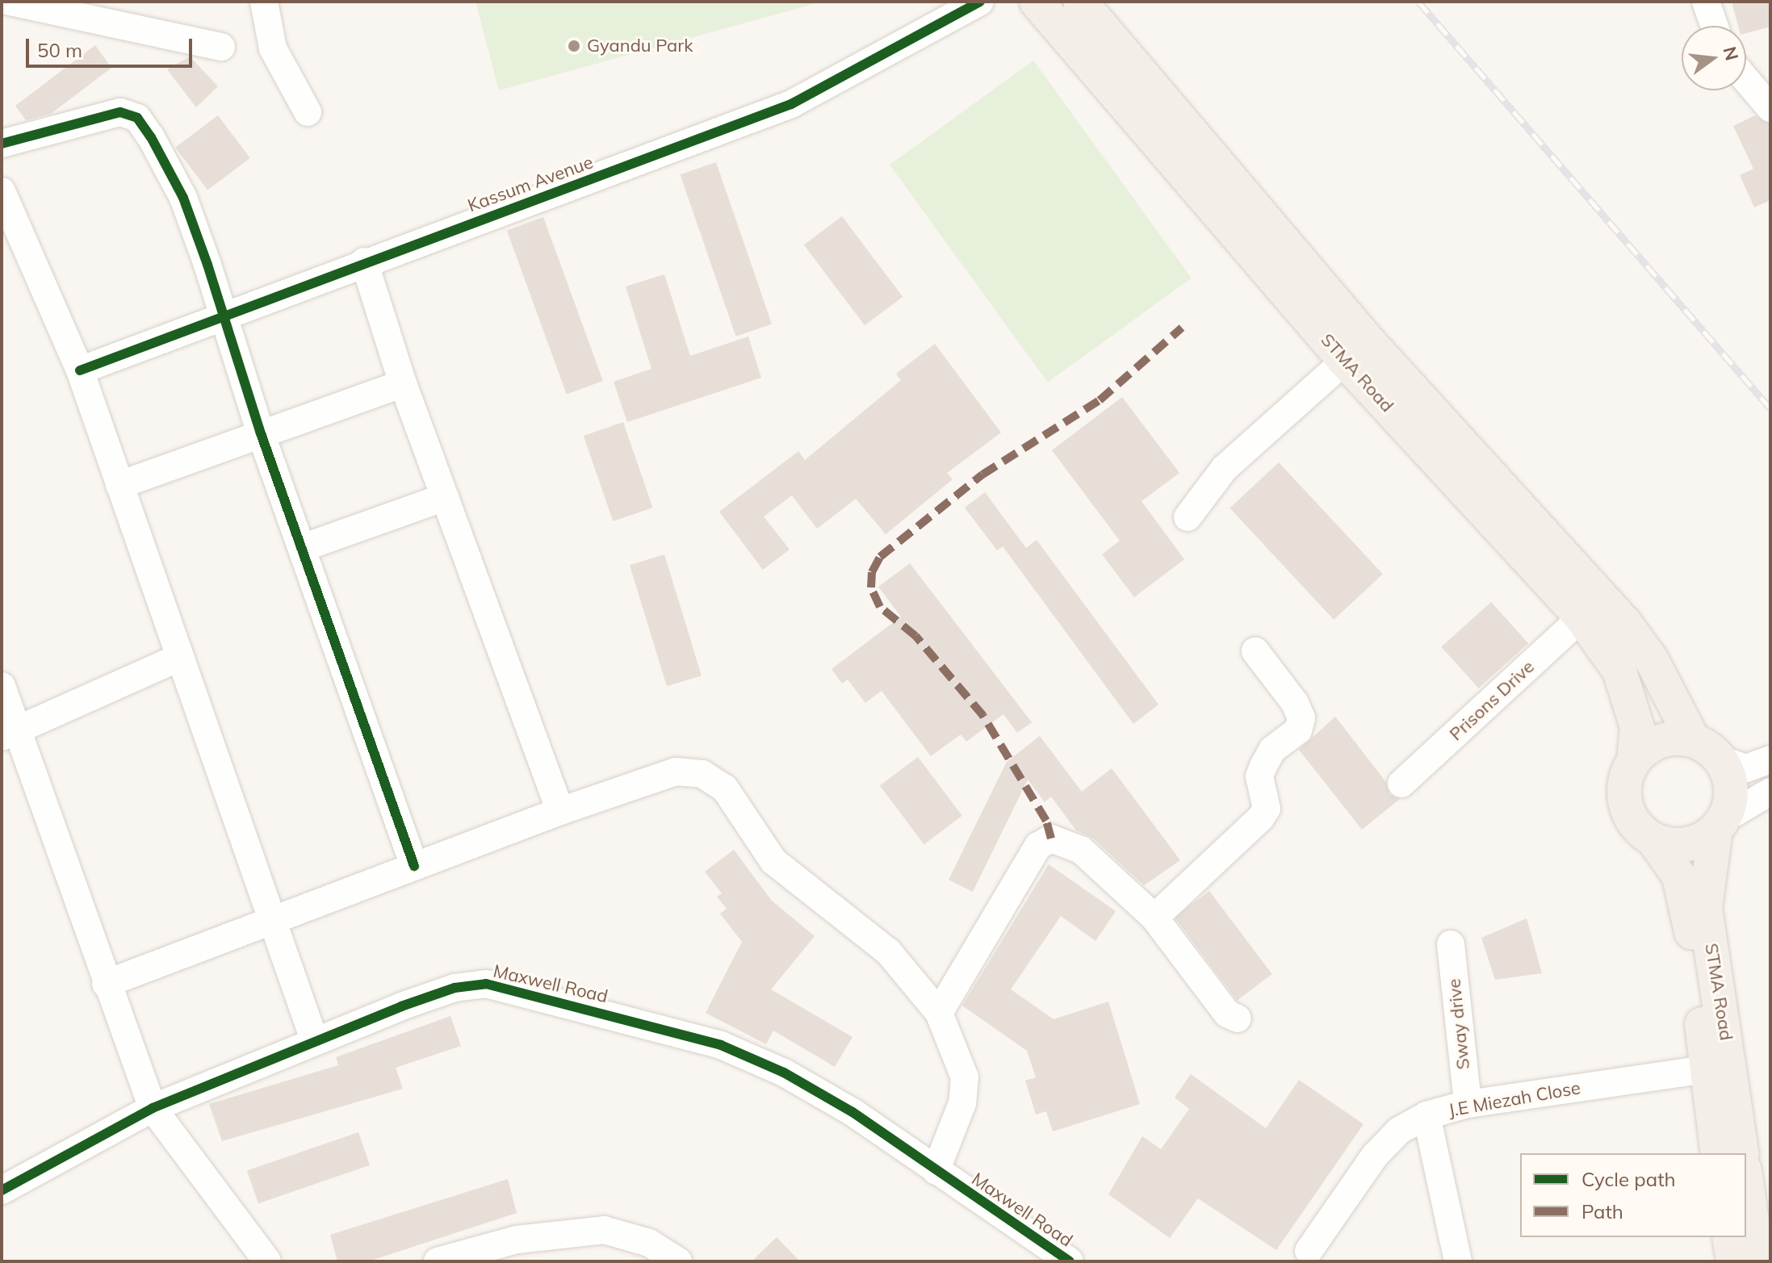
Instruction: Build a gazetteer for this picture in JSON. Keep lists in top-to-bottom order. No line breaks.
{"streets":{"main road":["STMA Road"],"street":["Kassum Avenue","Prisons Drive","Maxwell Road","Sway drive","J.E Miezah Close"]},"crossings":[["STMA Road","Prisons Drive"],["STMA Road","J.E Miezah Close"],["Sway drive","J.E Miezah Close"]],"places":["Gyandu Park"],"legend":["Cycle path","Path"],"scale_bar":"50 m","north":"right"}
